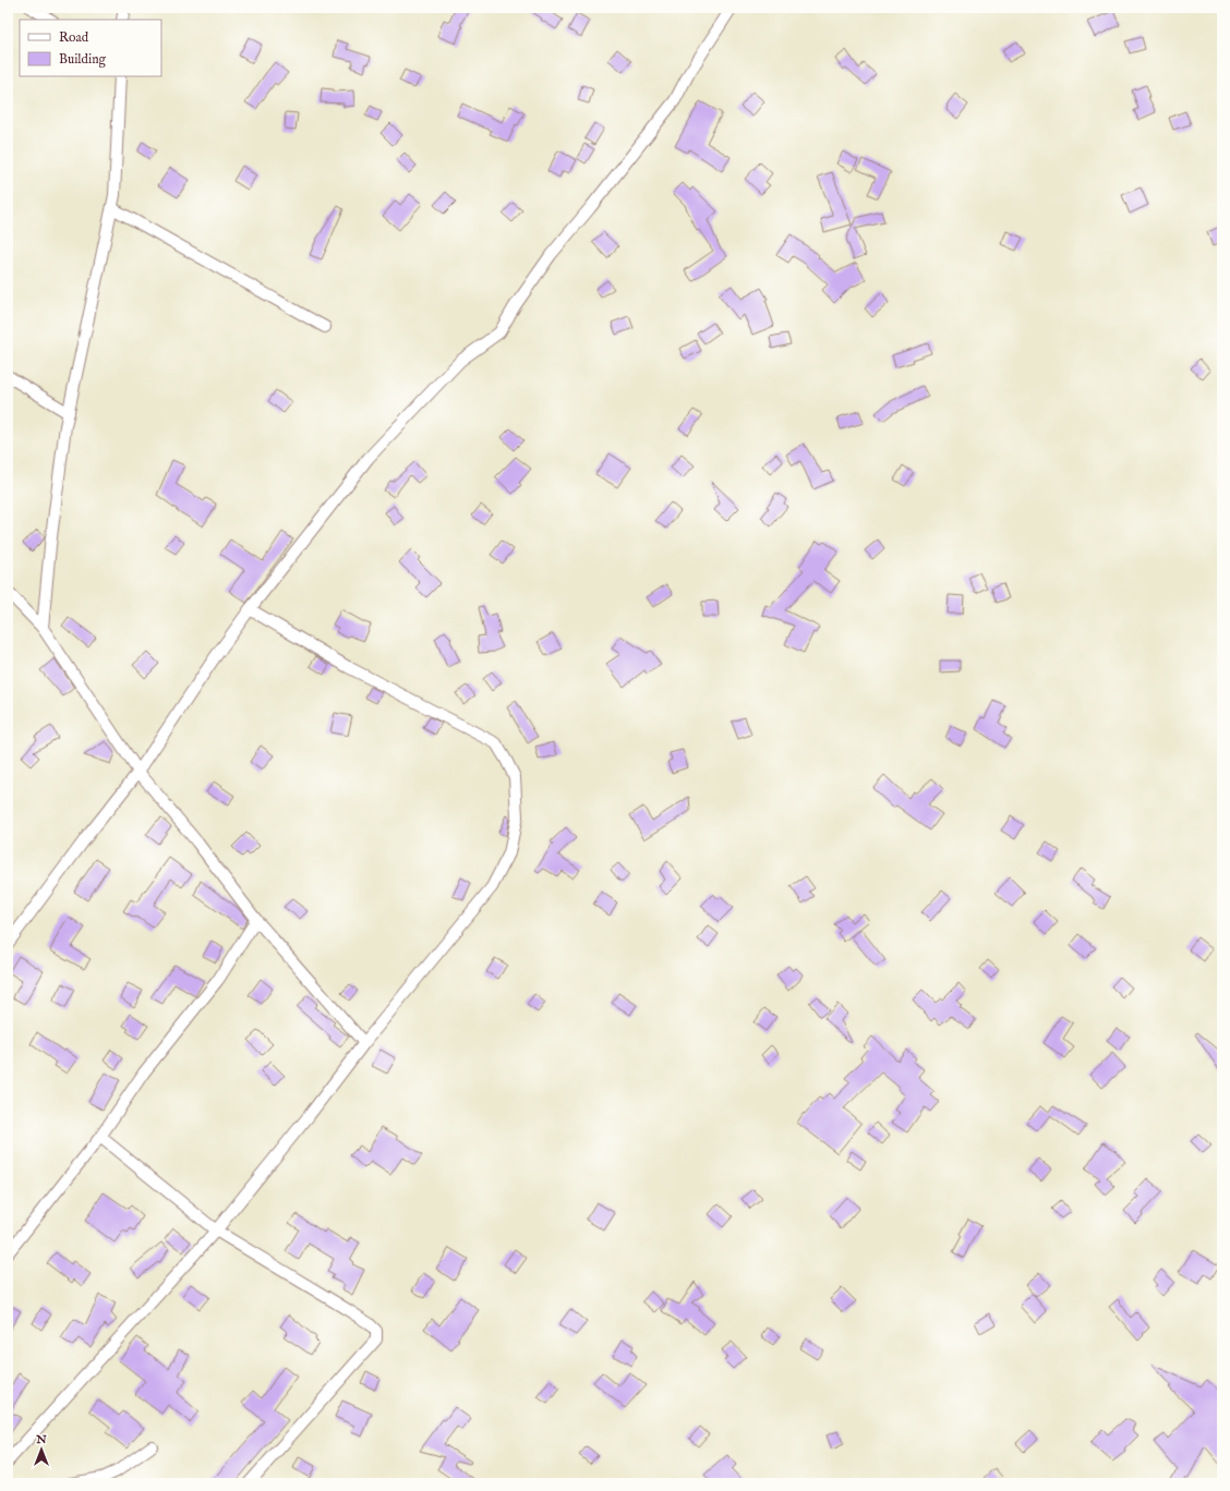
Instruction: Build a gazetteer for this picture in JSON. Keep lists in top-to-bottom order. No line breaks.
{"legend":["Road","Building"],"north":"top"}
